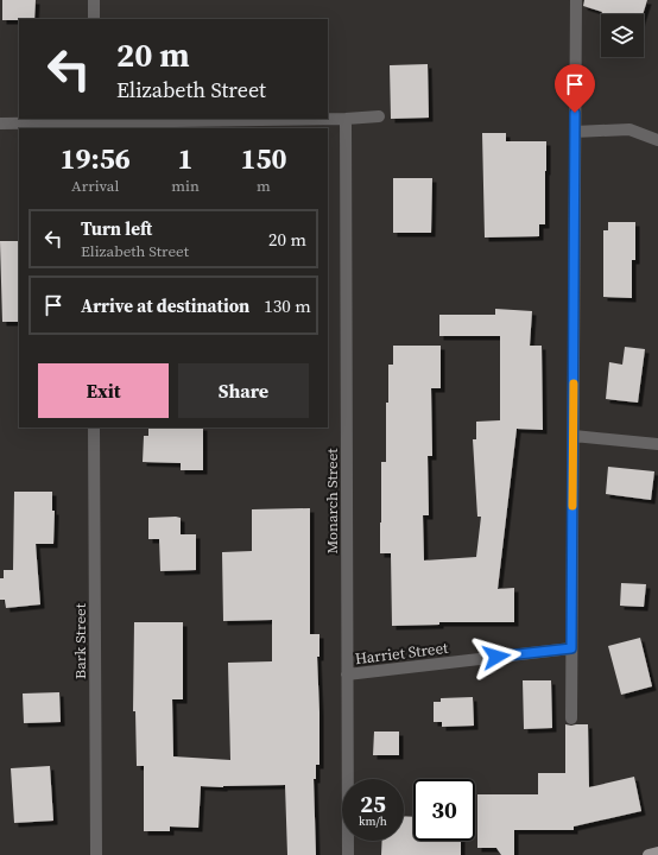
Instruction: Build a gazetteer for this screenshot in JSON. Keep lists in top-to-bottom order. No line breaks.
{"streets":{"street":["Monarch Street","Bark Street","Harriet Street"]},"crossings":[["Monarch Street","Harriet Street"]],"page":{"turn":["20 m","Elizabeth Street"],"eta":["19:56","Arrival","1","min","150","m"],"list":[{"name":"Turn left","note":"Elizabeth Street","value":"20 m"},{"name":"Arrive at destination","value":"130 m"}],"buttons":["Exit","Share"],"speed":"25 km/h","limit":"30"}}
